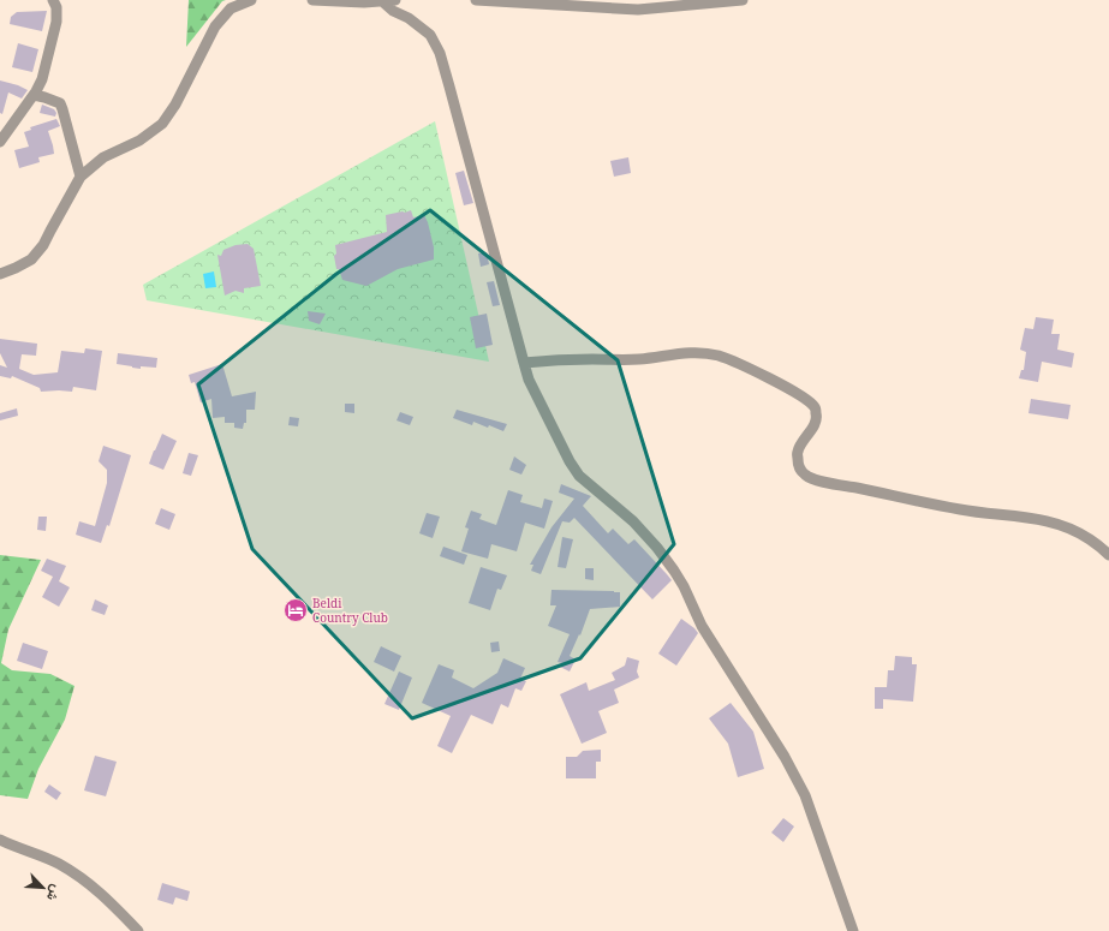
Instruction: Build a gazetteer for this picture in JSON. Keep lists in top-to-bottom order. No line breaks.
{"places":{"hotel":["Beldi Country Club"]},"north":"bottom right"}
